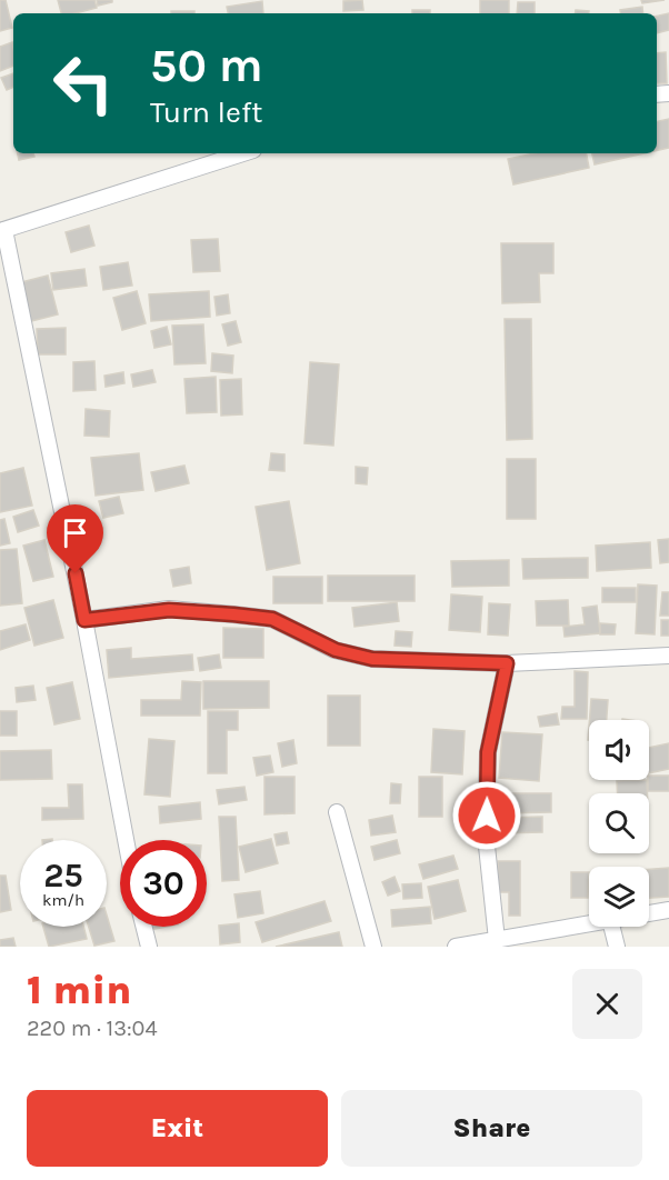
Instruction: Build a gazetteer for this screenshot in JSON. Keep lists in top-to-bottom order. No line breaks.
{"page":{"turn":["50 m","Turn left"],"speed":"25 km/h","limit":"30","heading":["1 min","220 m · 13:04"],"buttons":["Exit","Share"]}}
